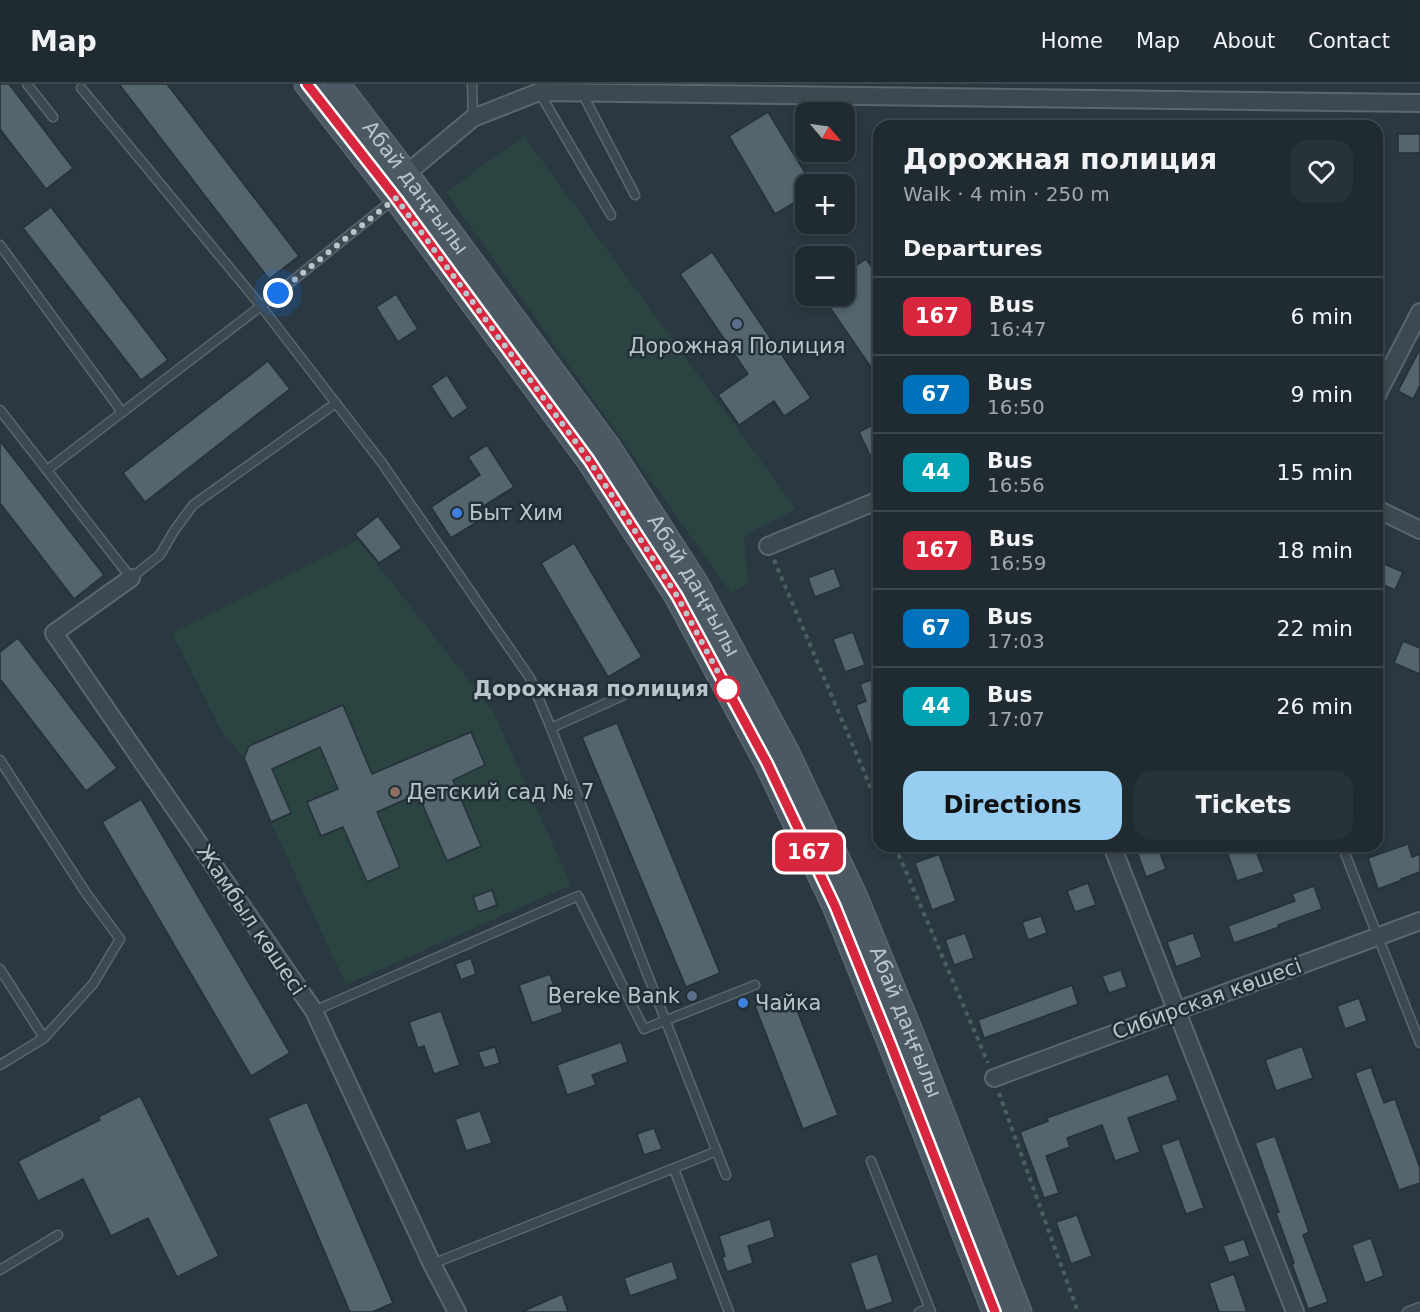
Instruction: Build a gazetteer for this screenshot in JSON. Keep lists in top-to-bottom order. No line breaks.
{"streets":{"main road":["Абай даңғылы"],"street":["Жамбыл көшесі","Сибирская көшесі"]},"places":["Дорожная Полиция","Быт Хим","Дорожная полиция","Детский сад № 7","Bereke Bank","Чайка"],"lines":["bus line 167"],"north":"bottom right","page":{"header":"Map","nav":["Home","Map","About","Contact"],"on_map":"167","map_buttons":["+","−"],"heading":[["Дорожная полиция","Walk · 4 min · 250 m"],"Departures"],"list":[{"mark":"167","name":"Bus","note":"16:47","value":"6 min"},{"mark":"67","name":"Bus","note":"16:50","value":"9 min"},{"mark":"44","name":"Bus","note":"16:56","value":"15 min"},{"mark":"167","name":"Bus","note":"16:59","value":"18 min"},{"mark":"67","name":"Bus","note":"17:03","value":"22 min"},{"mark":"44","name":"Bus","note":"17:07","value":"26 min"}],"buttons":["Directions","Tickets"]}}
